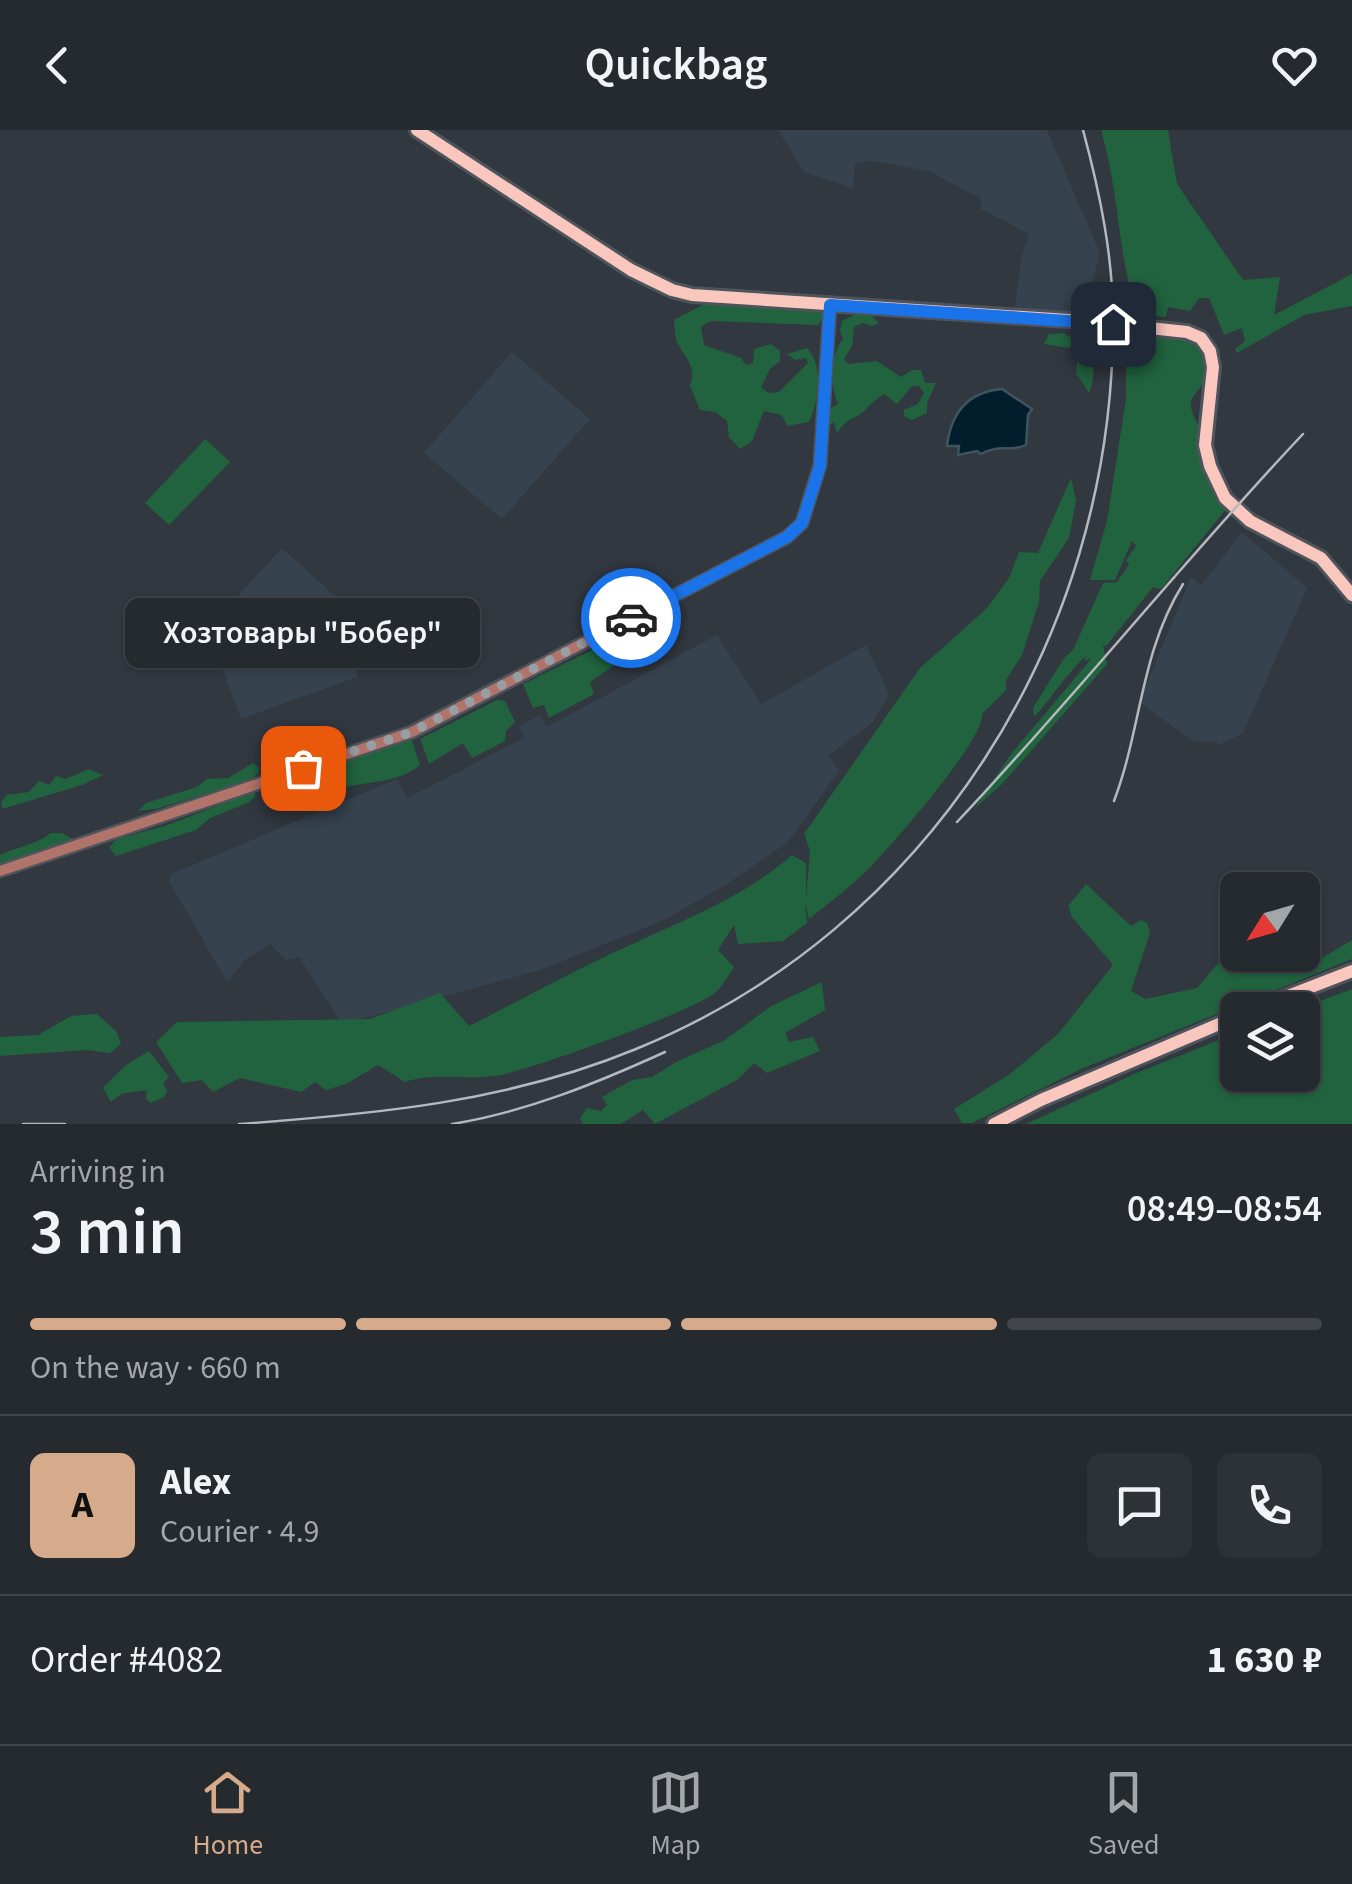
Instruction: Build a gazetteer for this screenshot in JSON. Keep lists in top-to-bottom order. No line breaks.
{"places":["Хозтовары \"Бобер\""],"north":"bottom left","page":{"header":"Quickbag","bubble":"Хозтовары \"Бобер\"","heading":["3 min","Arriving in","08:49–08:54"],"panel":["Alex","Courier · 4.9","Order #4082","1 630 ₽"],"bar":"On the way · 660 m","round":"A","tabs":["Home","Map","Saved"]}}
